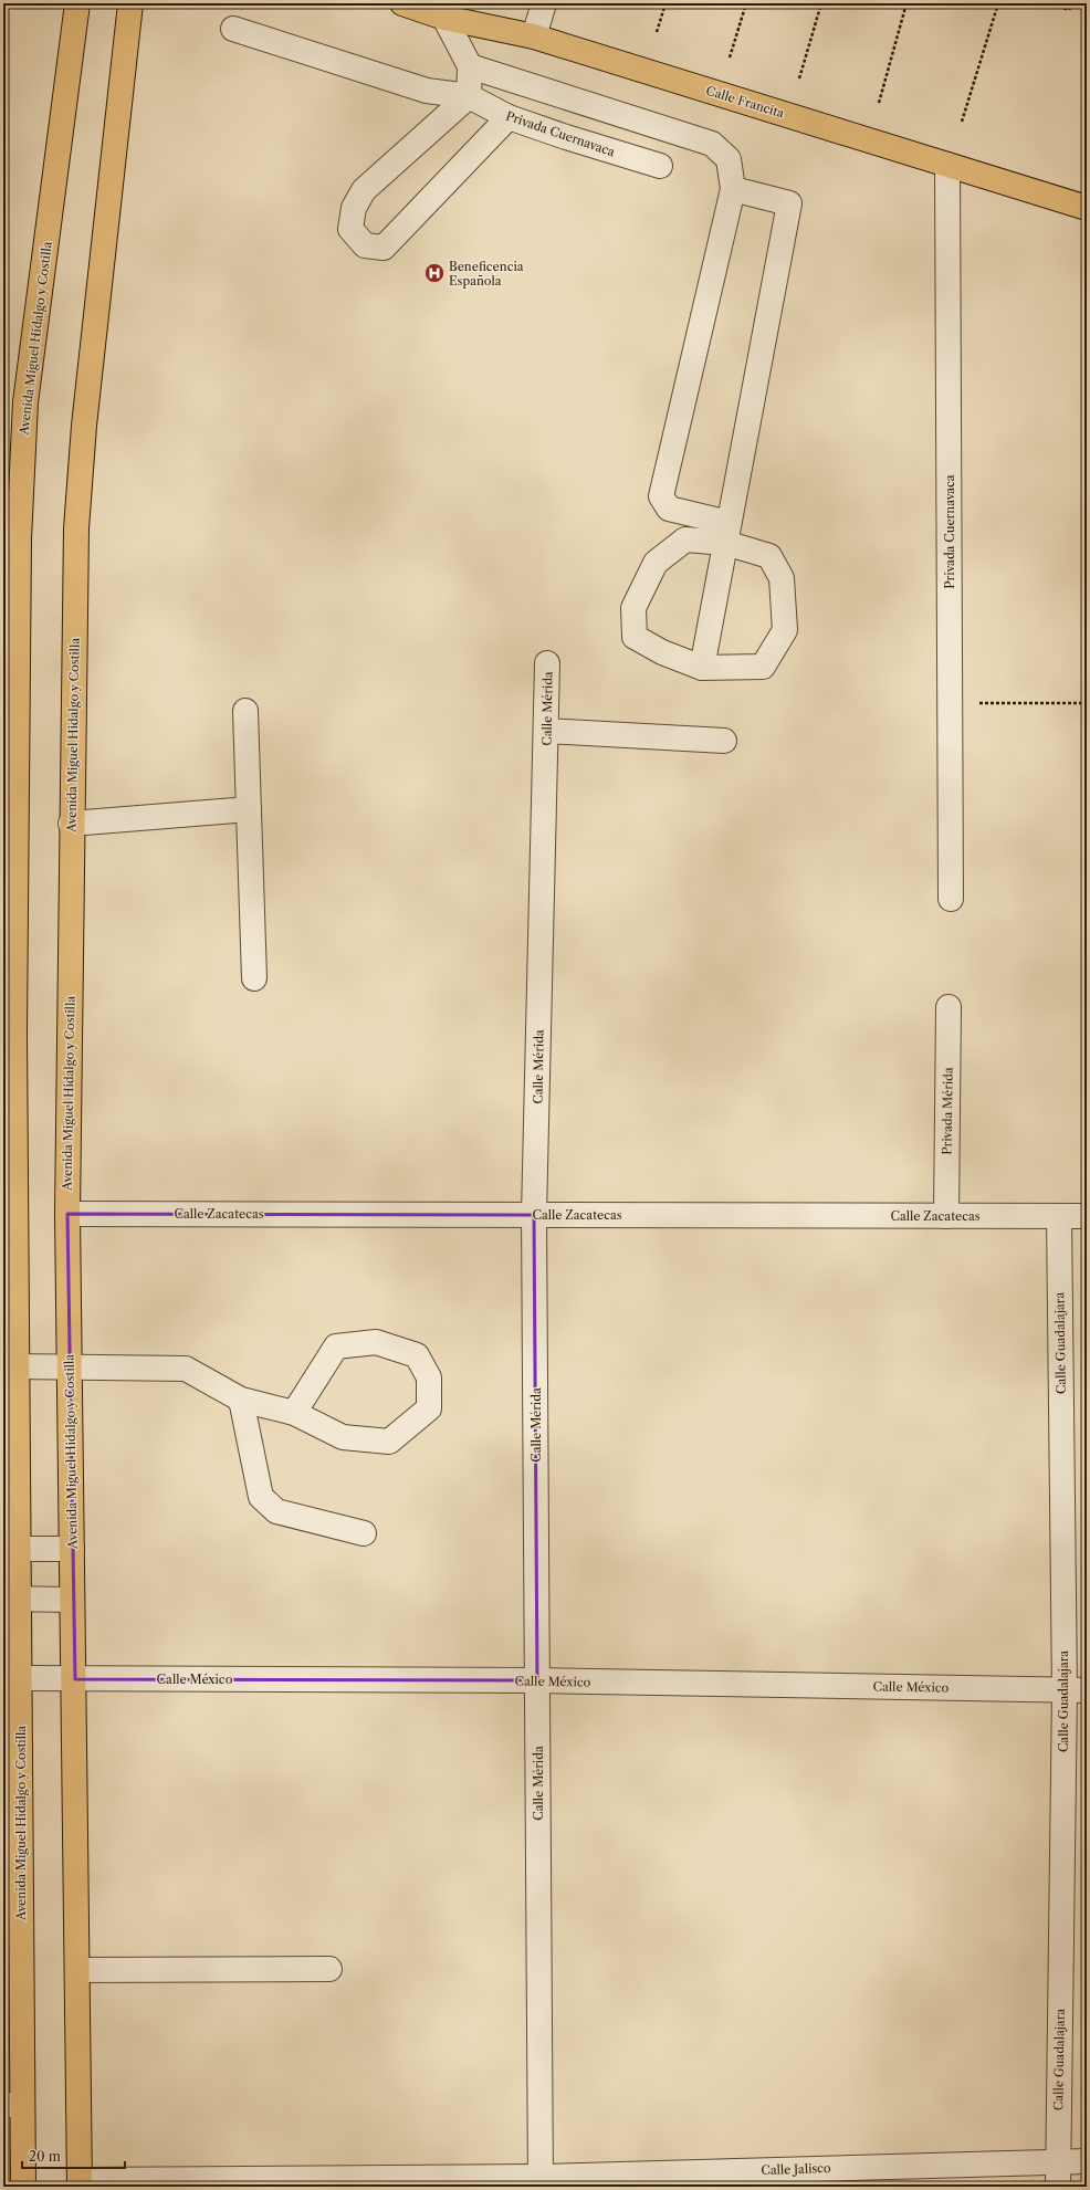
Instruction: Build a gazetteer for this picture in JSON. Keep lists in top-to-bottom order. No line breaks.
{"streets":{"main road":["Calle Francita","Avenida Miguel Hidalgo y Costilla"],"street":["Privada Cuernavaca","Calle Mérida","Privada Mérida","Calle Zacatecas","Calle Guadalajara","Calle México","Calle Jalisco"]},"crossings":[["Calle Francita","Privada Cuernavaca"],["Avenida Miguel Hidalgo y Costilla","Calle Zacatecas"],["Avenida Miguel Hidalgo y Costilla","Calle México"],["Avenida Miguel Hidalgo y Costilla","Calle Jalisco"],["Calle Mérida","Calle Zacatecas"],["Calle Mérida","Calle México"],["Calle Mérida","Calle Jalisco"],["Privada Mérida","Calle Zacatecas"],["Calle Zacatecas","Calle Guadalajara"],["Calle Guadalajara","Calle México"],["Calle Guadalajara","Calle Jalisco"]],"places":{"hospital":["Beneficencia Española"]},"scale_bar":"20 m"}
